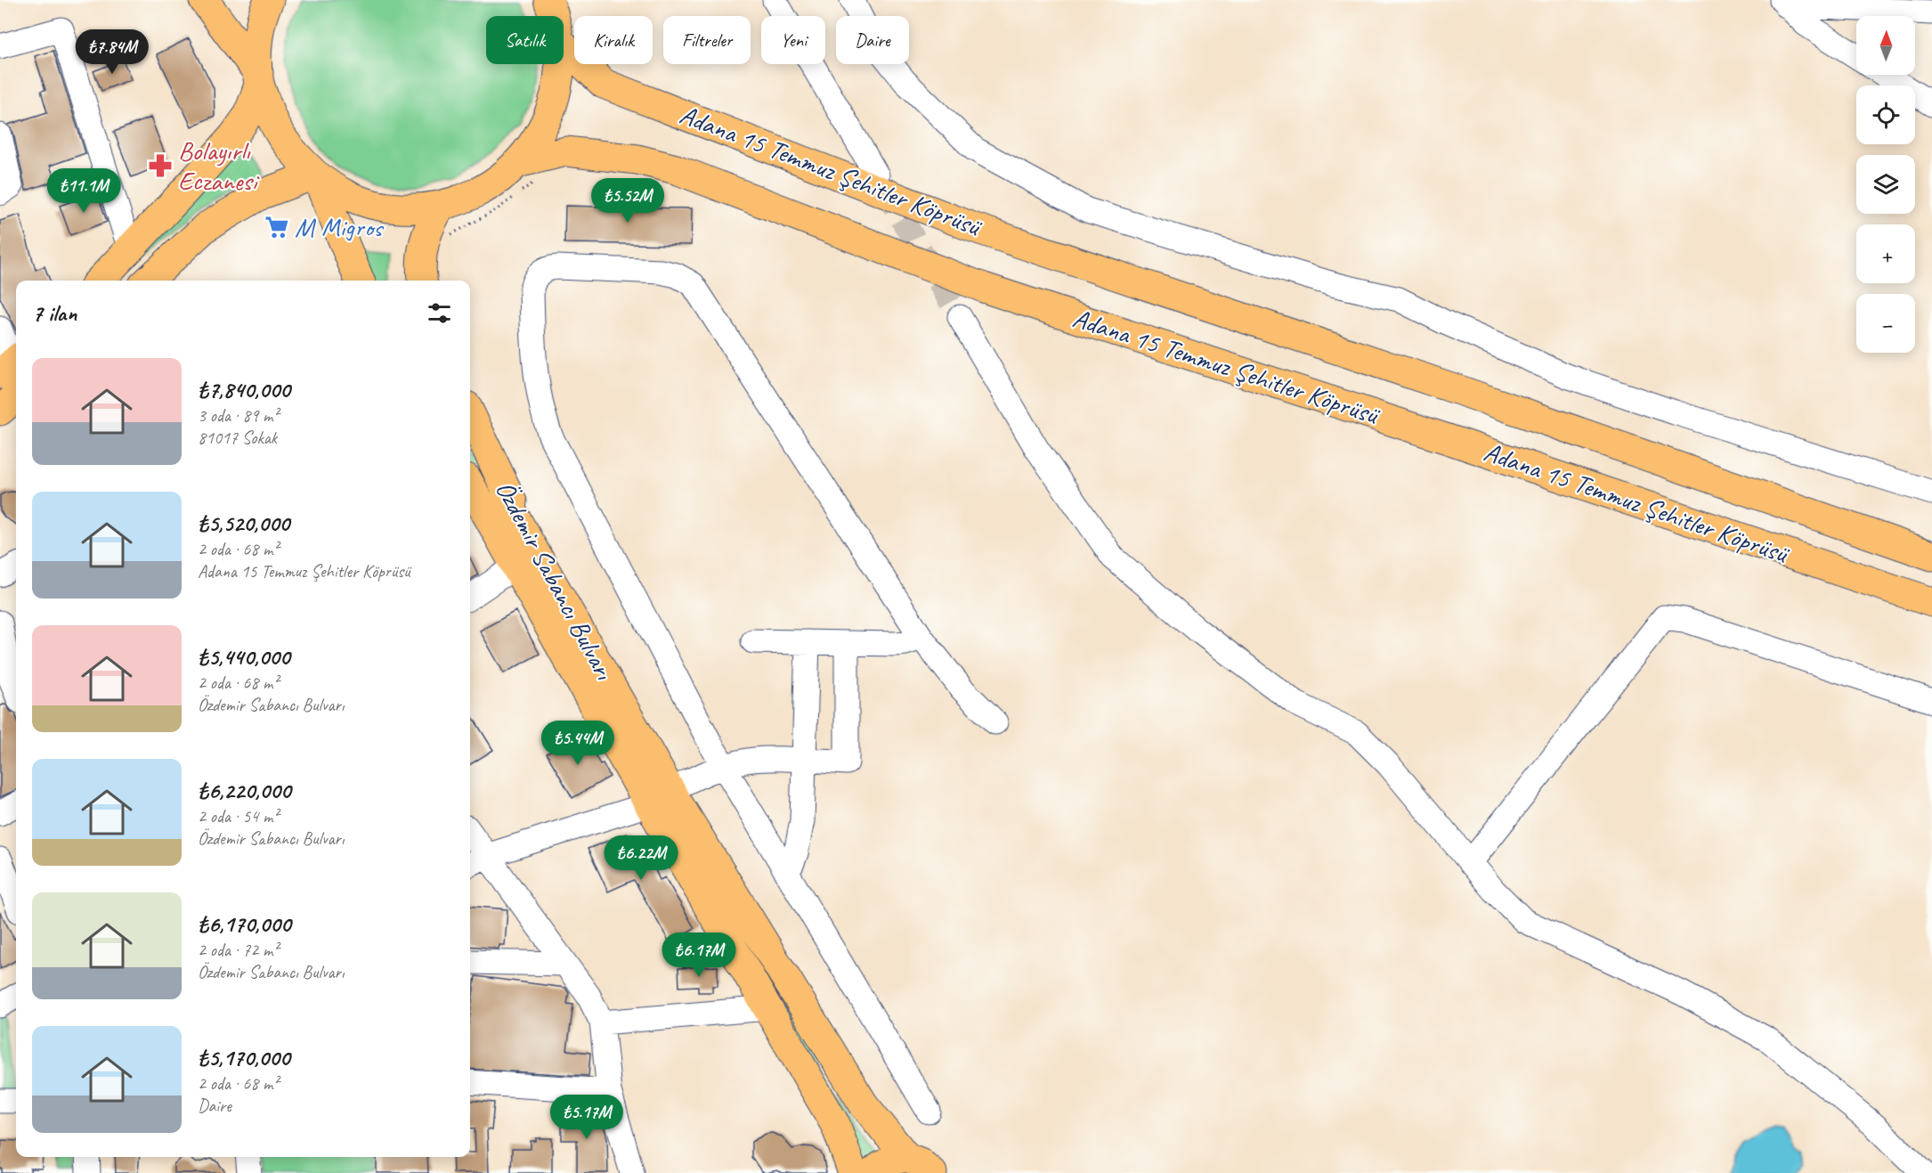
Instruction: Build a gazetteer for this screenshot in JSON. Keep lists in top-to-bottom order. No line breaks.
{"streets":{"main road":["Adana 15 Temmuz Şehitler Köprüsü","Özdemir Sabancı Bulvarı"]},"places":{"pharmacy":["Bolayırlı Eczanesi"],"supermarket":["M Migros"]},"north":"top","page":{"map_buttons":["+","−"],"chip":["Satılık","Kiralık","Filtreler","Yeni","Daire"],"price":["₺7.84M","₺11.1M","₺5.52M","₺5.44M","₺6.22M","₺6.17M","₺5.17M"],"heading":"7 ilan","list":[{"name":"₺7,840,000","note":"3 oda · 89 m² · 81017 Sokak"},{"name":"₺5,520,000","note":"2 oda · 68 m² · Adana 15 Temmuz Şehitler Köprüsü"},{"name":"₺5,440,000","note":"2 oda · 68 m² · Özdemir Sabancı Bulvarı"},{"name":"₺6,220,000","note":"2 oda · 54 m² · Özdemir Sabancı Bulvarı"},{"name":"₺6,170,000","note":"2 oda · 72 m² · Özdemir Sabancı Bulvarı"},{"name":"₺5,170,000","note":"2 oda · 68 m² · Daire"}]}}
